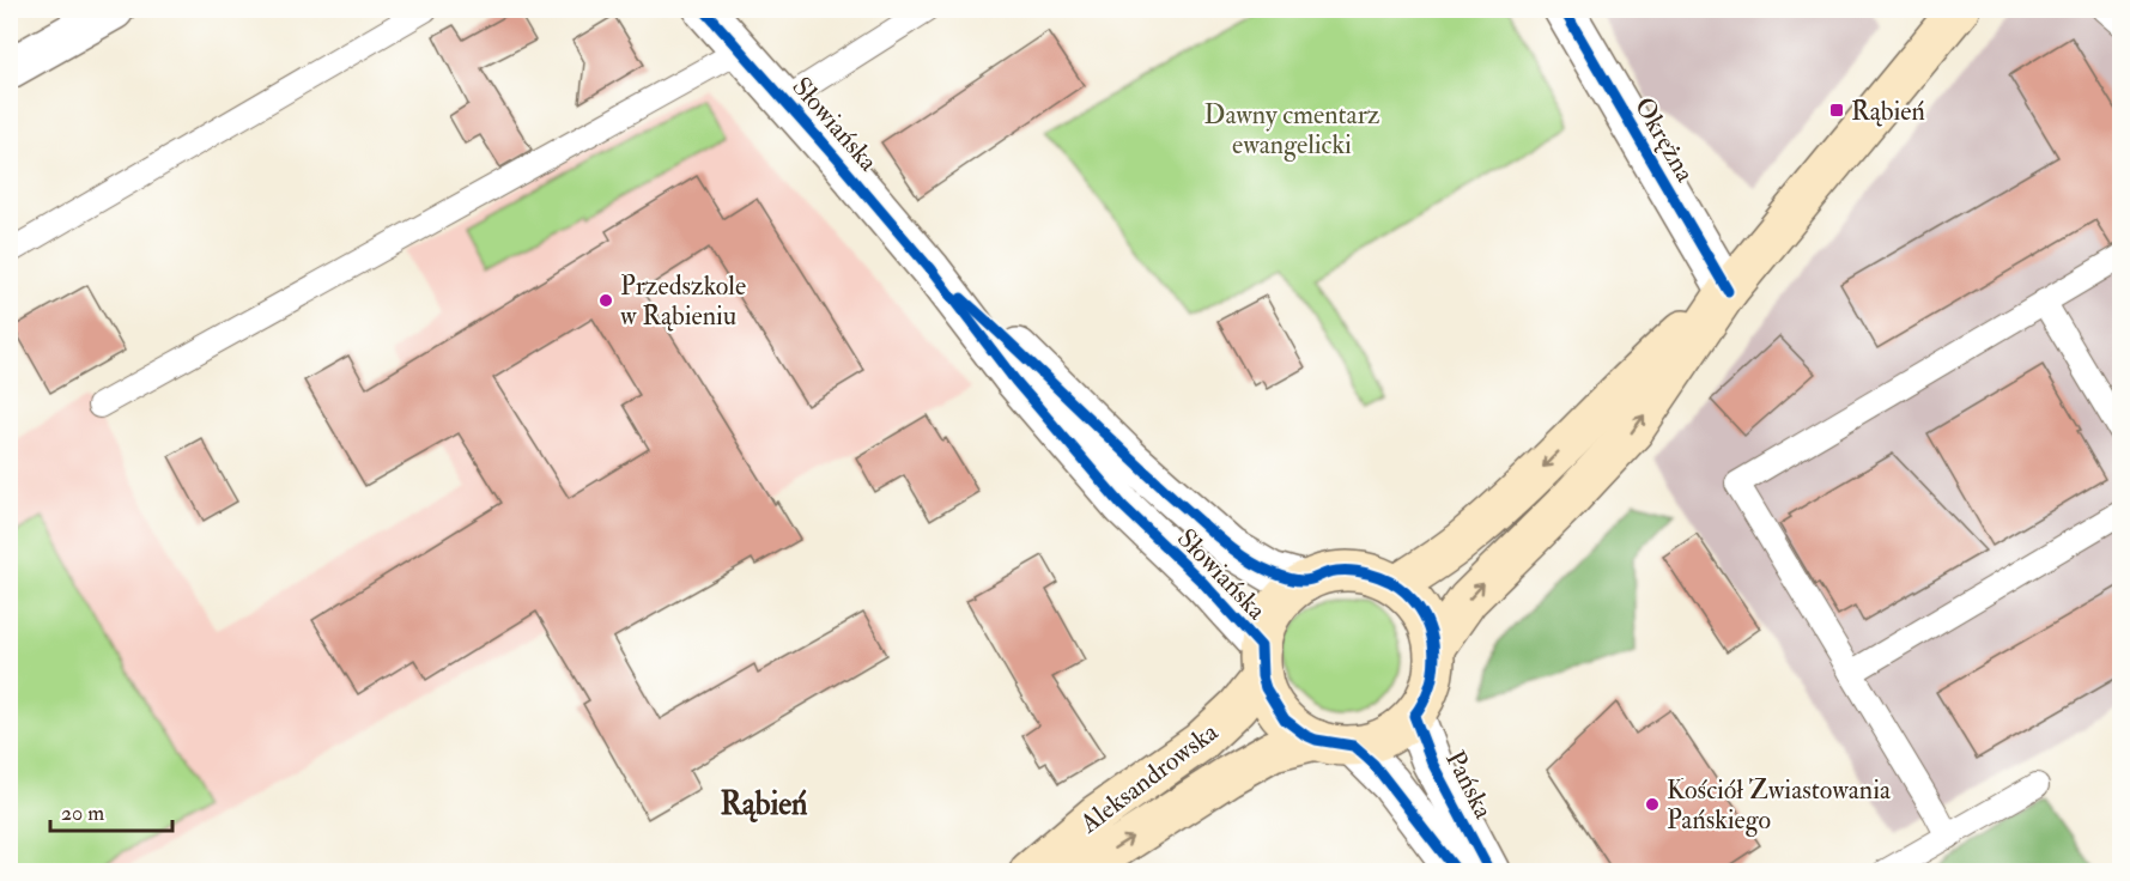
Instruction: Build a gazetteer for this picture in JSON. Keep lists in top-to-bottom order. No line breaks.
{"streets":{"main road":["Aleksandrowska"],"street":["Słowiańska","Okrężna","Pańska"]},"crossings":[["Słowiańska","Aleksandrowska"],["Słowiańska","Pańska"],["Aleksandrowska","Pańska"]],"districts":["Rąbień"],"parks":["Dawny cmentarz ewangelicki"],"places":{"transit":["Rąbień"],"other":["Przedszkole w Rąbieniu","Kościół Zwiastowania Pańskiego"]},"scale_bar":"20 m"}
